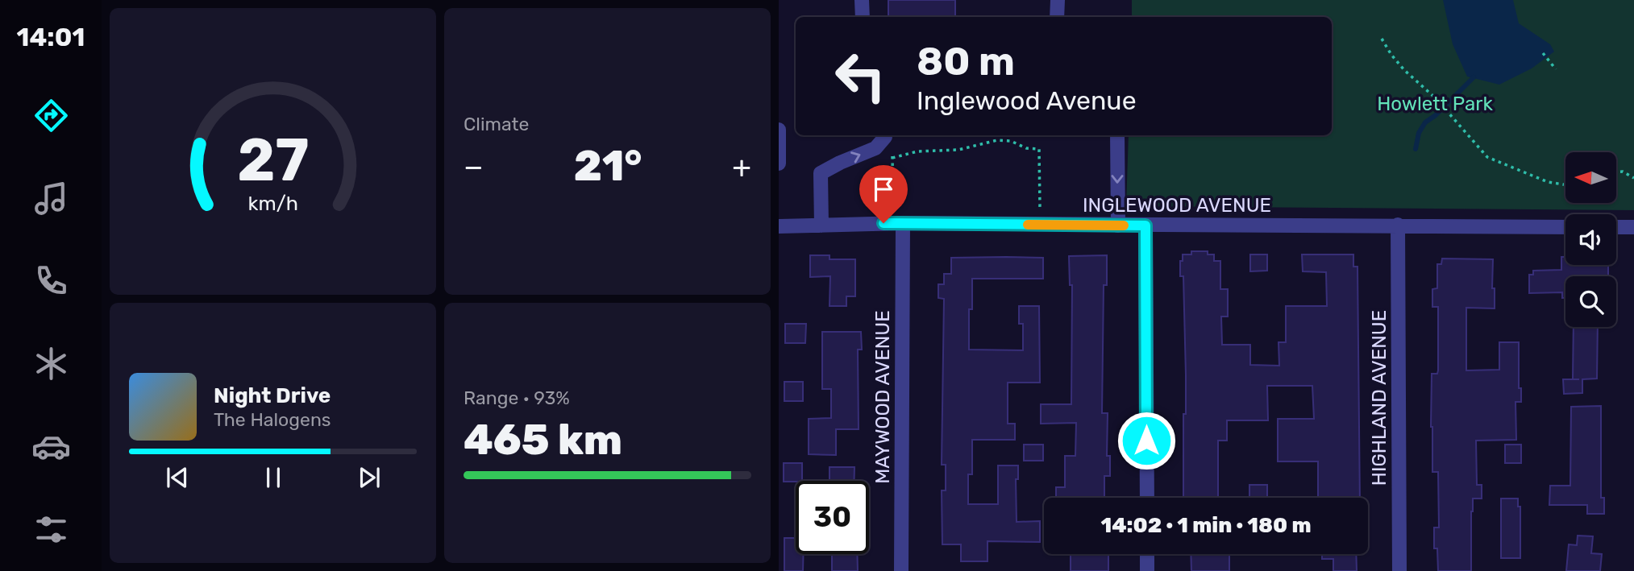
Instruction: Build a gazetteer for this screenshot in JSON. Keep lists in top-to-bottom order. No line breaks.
{"streets":{"street":["INGLEWOOD AVENUE","MAYWOOD AVENUE","HIGHLAND AVENUE"]},"crossings":[["INGLEWOOD AVENUE","MAYWOOD AVENUE"],["INGLEWOOD AVENUE","HIGHLAND AVENUE"]],"parks":["Howlett Park"],"north":"left","page":{"tabs":"14:01","tile":["Climate",["Range · 93%","465 km"]],"turn":["80 m","Inglewood Avenue"],"heat":["−","21°","+"],"song":["Night Drive","The Halogens"],"limit":"30","trip":"14:02 · 1 min · 180 m","gauge":["27","km/h"]}}
